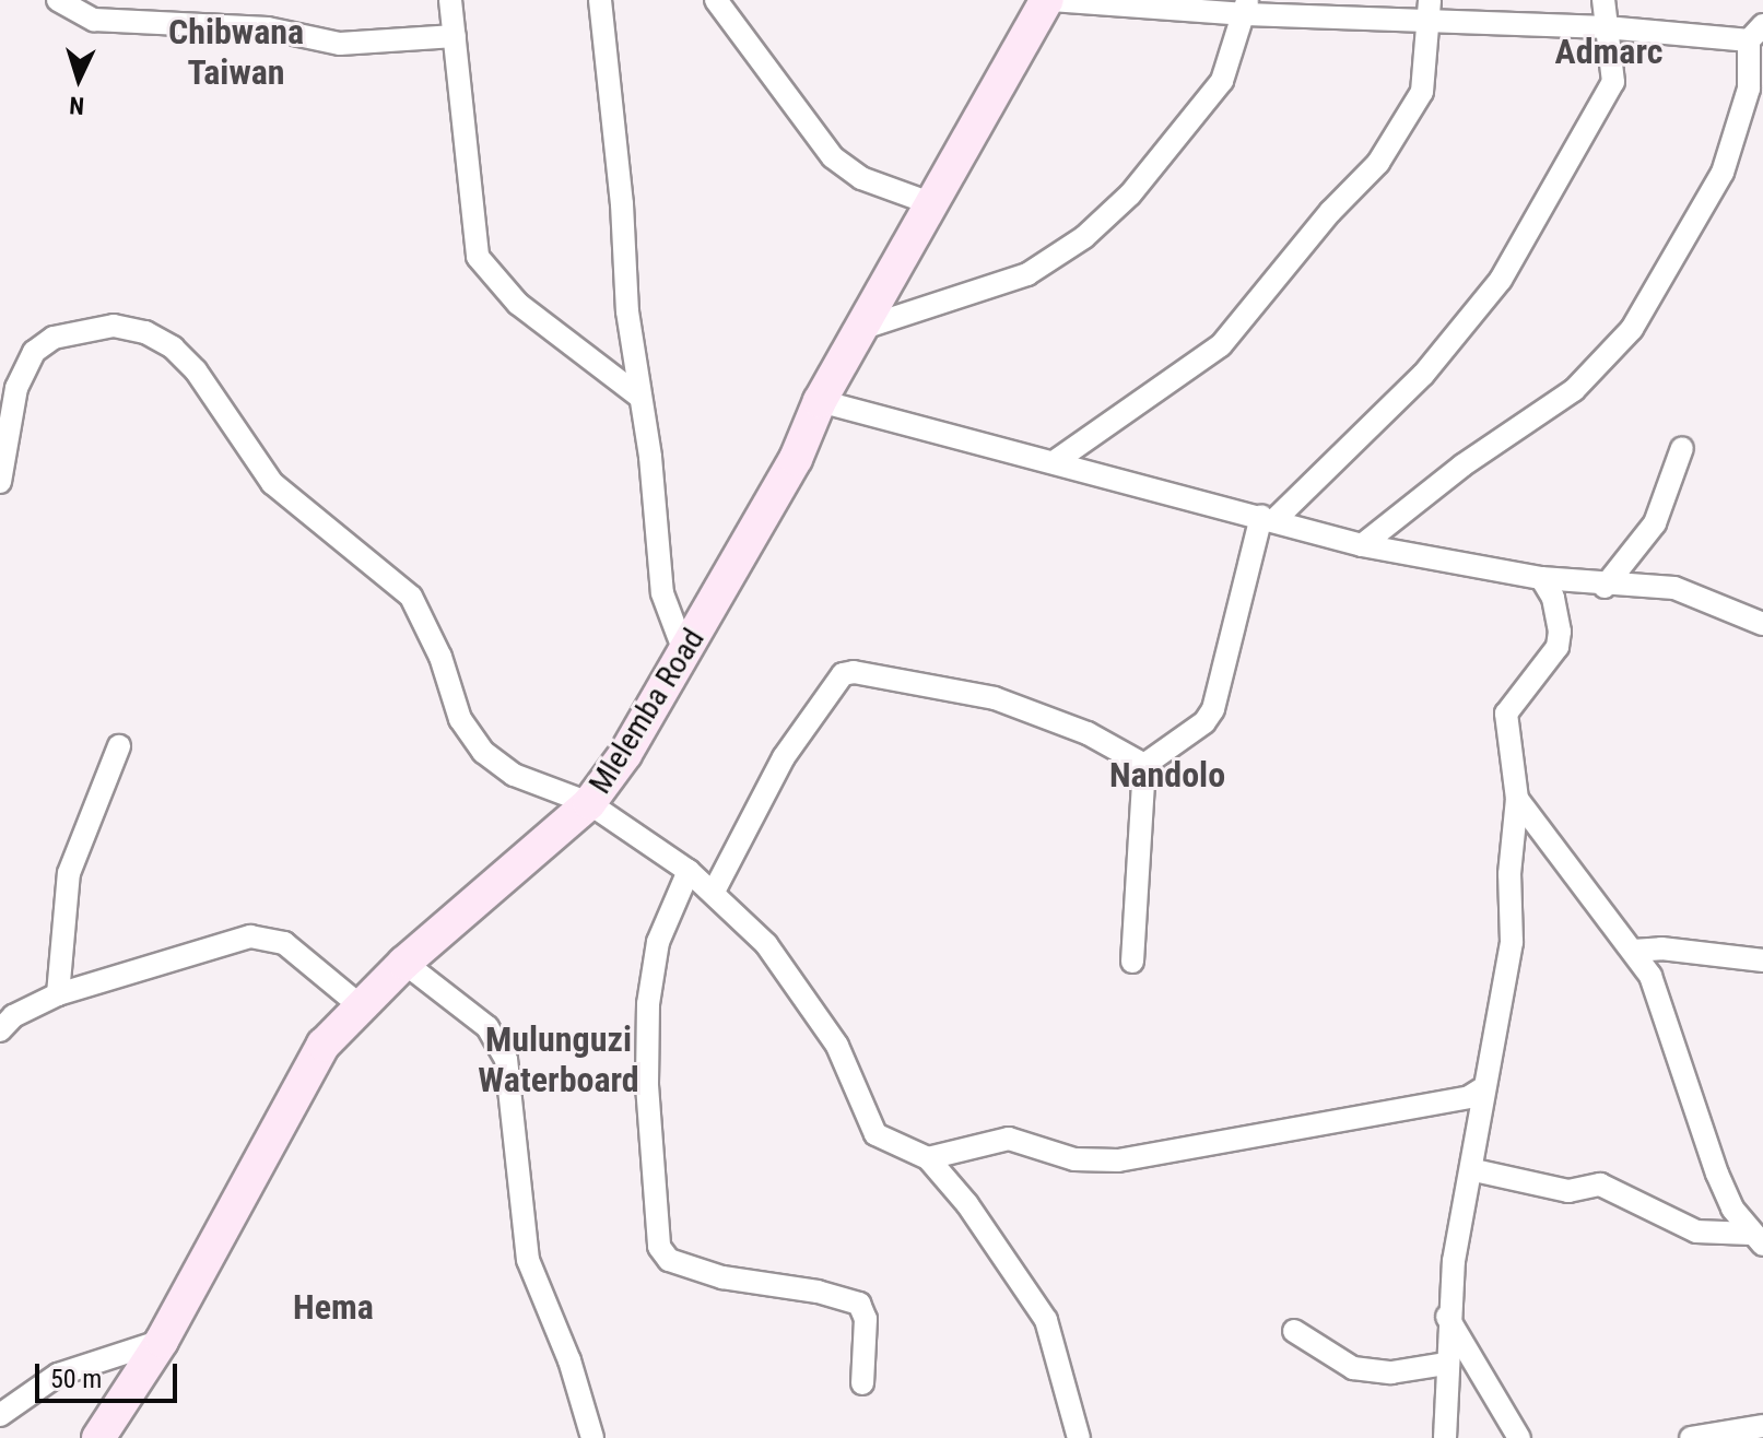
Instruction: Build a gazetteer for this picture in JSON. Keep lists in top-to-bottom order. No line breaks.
{"streets":{"street":["Mlelemba Road"]},"districts":["Chibwana Taiwan","Admarc","Nandolo","Mulunguzi Waterboard","Hema"],"scale_bar":"50 m","north":"bottom"}
